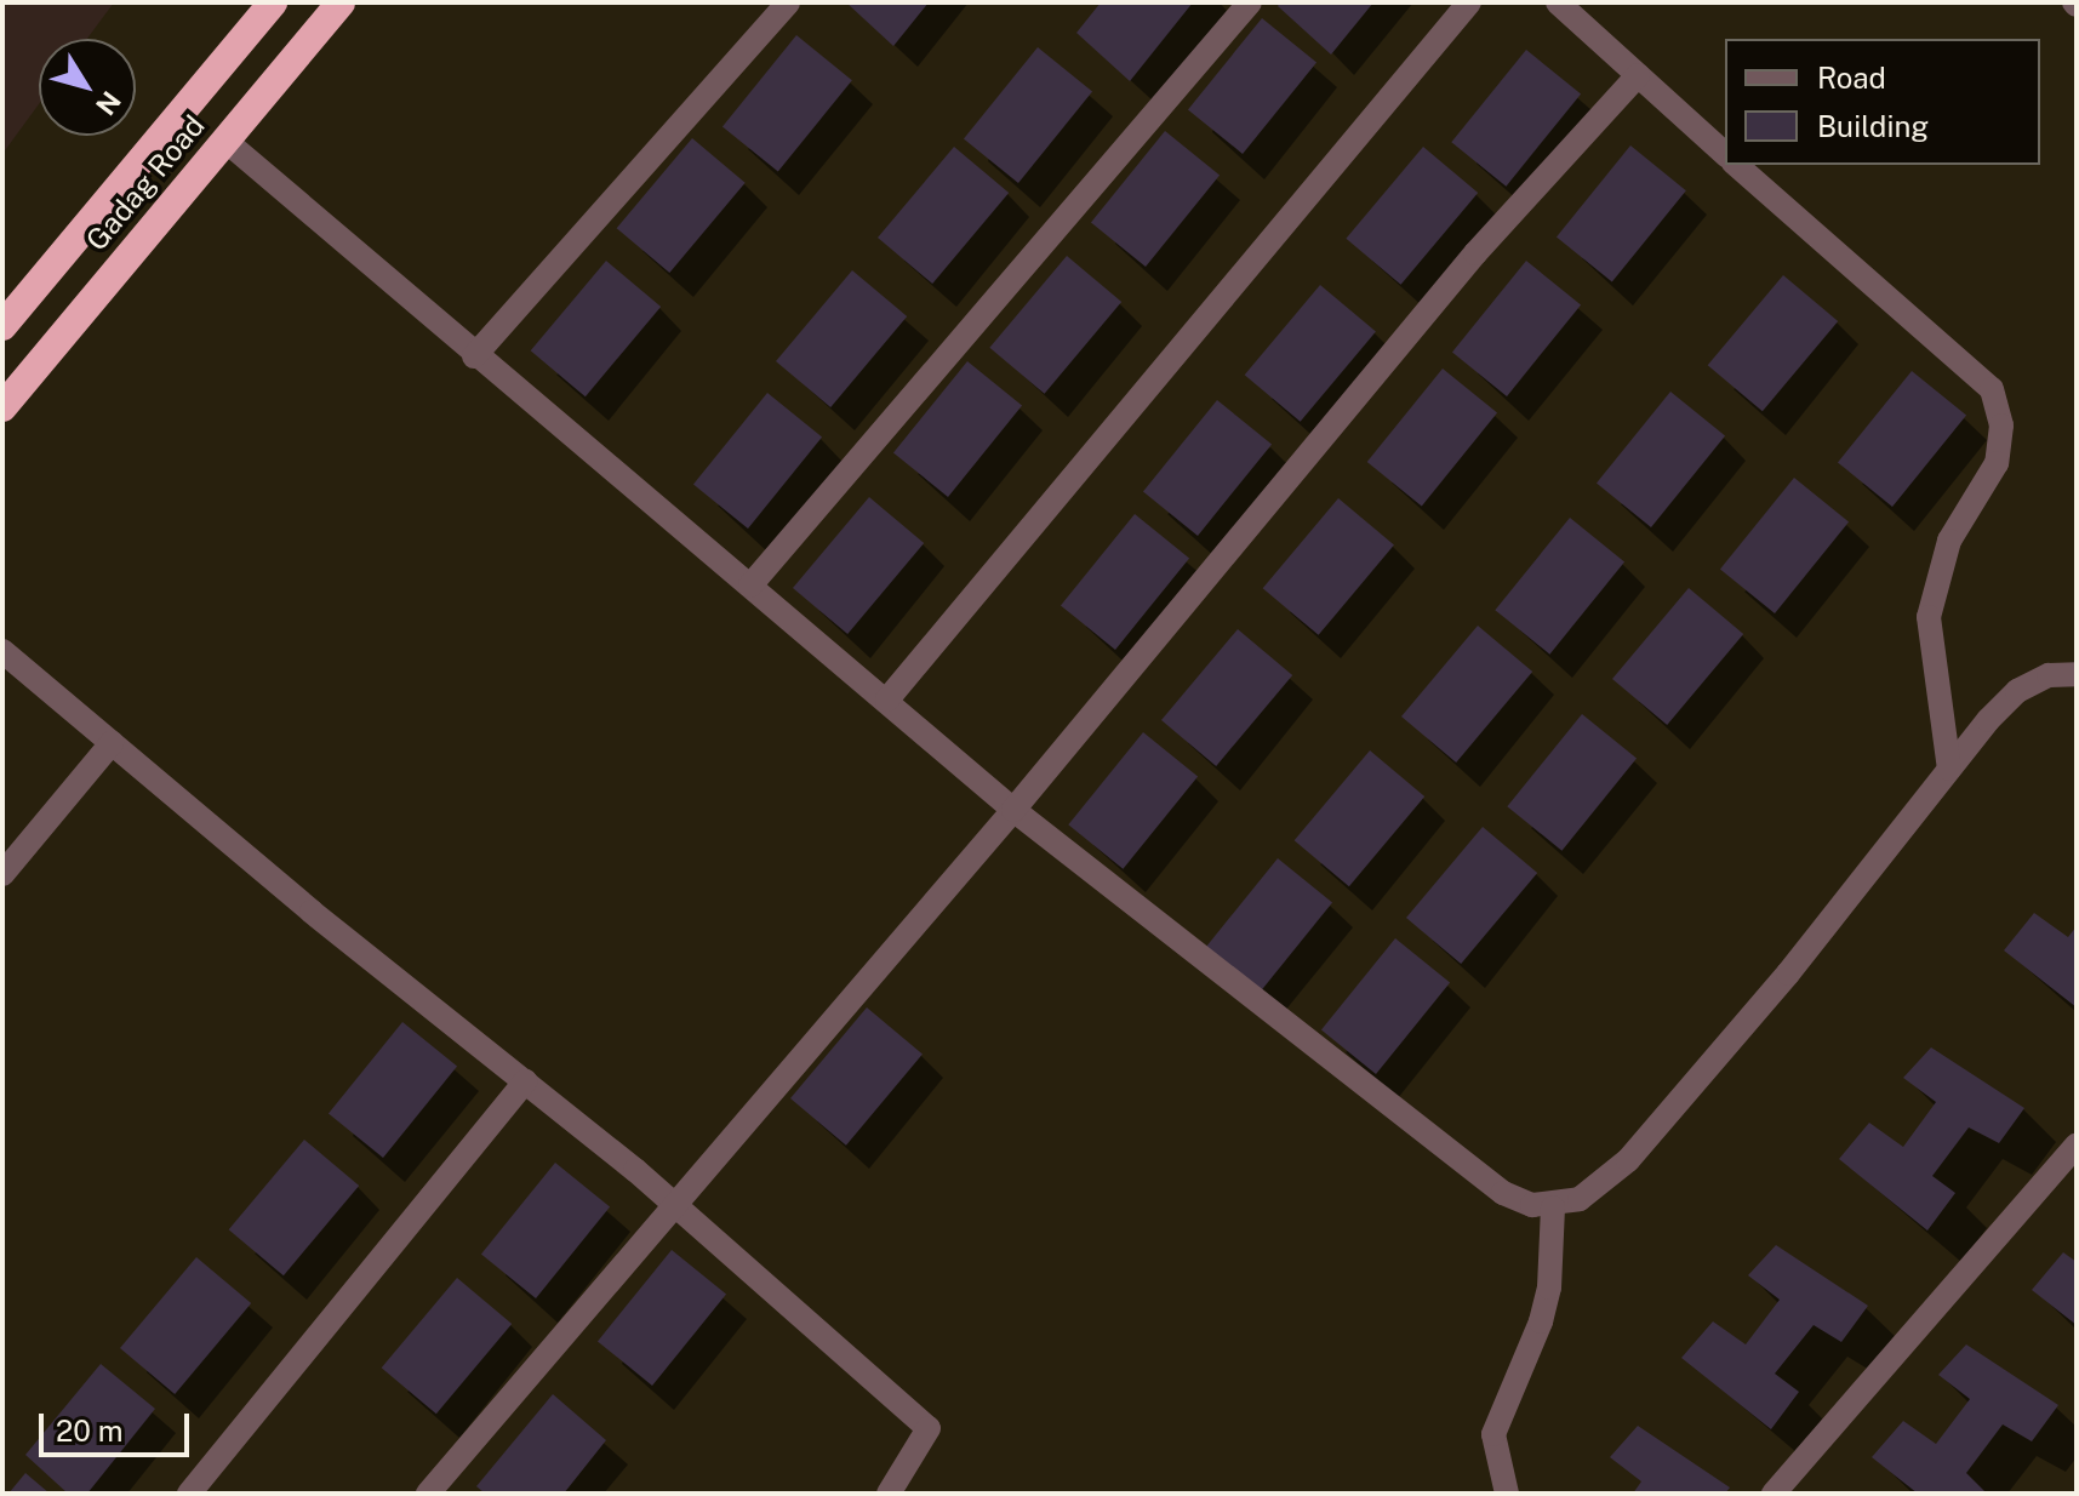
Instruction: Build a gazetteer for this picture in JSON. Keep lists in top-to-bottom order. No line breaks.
{"streets":{"highway":["Gadag Road"]},"legend":["Road","Building"],"scale_bar":"20 m","north":"bottom right"}
